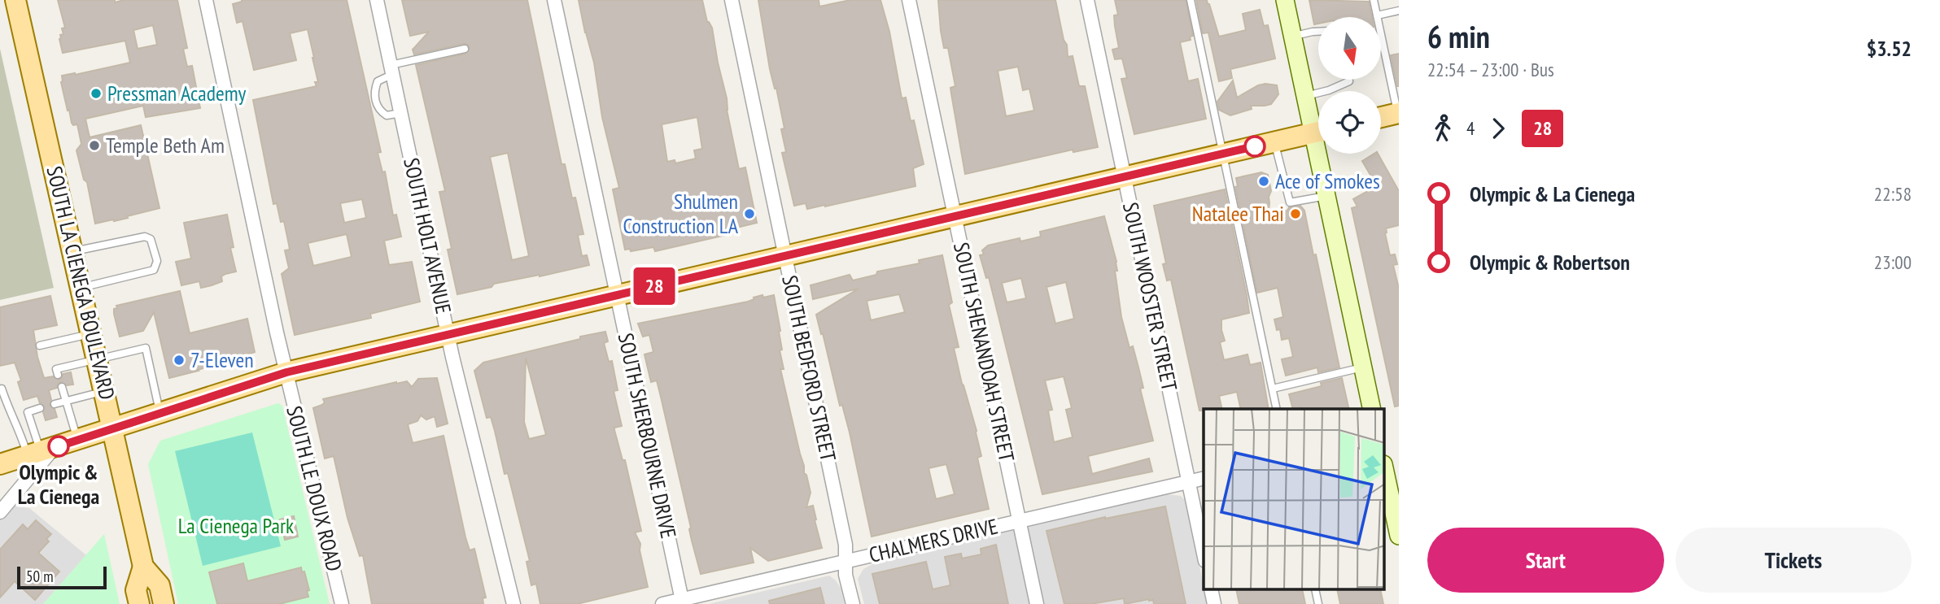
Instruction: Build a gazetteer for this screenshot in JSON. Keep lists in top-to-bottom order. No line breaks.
{"streets":{"main road":["SOUTH LA CIENEGA BOULEVARD"],"street":["SOUTH HOLT AVENUE","SOUTH WOOSTER STREET","SOUTH SHENANDOAH STREET","SOUTH BEDFORD STREET","SOUTH SHERBOURNE DRIVE","SOUTH LE DOUX ROAD","CHALMERS DRIVE"]},"crossings":[["SOUTH WOOSTER STREET","CHALMERS DRIVE"],["SOUTH SHENANDOAH STREET","CHALMERS DRIVE"],["SOUTH BEDFORD STREET","CHALMERS DRIVE"],["SOUTH SHERBOURNE DRIVE","CHALMERS DRIVE"]],"parks":["La Cienega Park"],"places":["Pressman Academy","Temple Beth Am","Ace of Smokes","Shulmen Construction LA","Natalee Thai","7-Eleven","Olympic & La Cienega"],"lines":["bus line 28"],"scale_bar":"50 m","north":"bottom","page":{"on_map":"28","heading":["6 min","22:54 – 23:00 · Bus","$3.52"],"legs":["4","28"],"list":[{"name":"Olympic & La Cienega","value":"22:58"},{"name":"Olympic & Robertson","value":"23:00"}],"buttons":["Start","Tickets"],"scale":"50 m"}}
